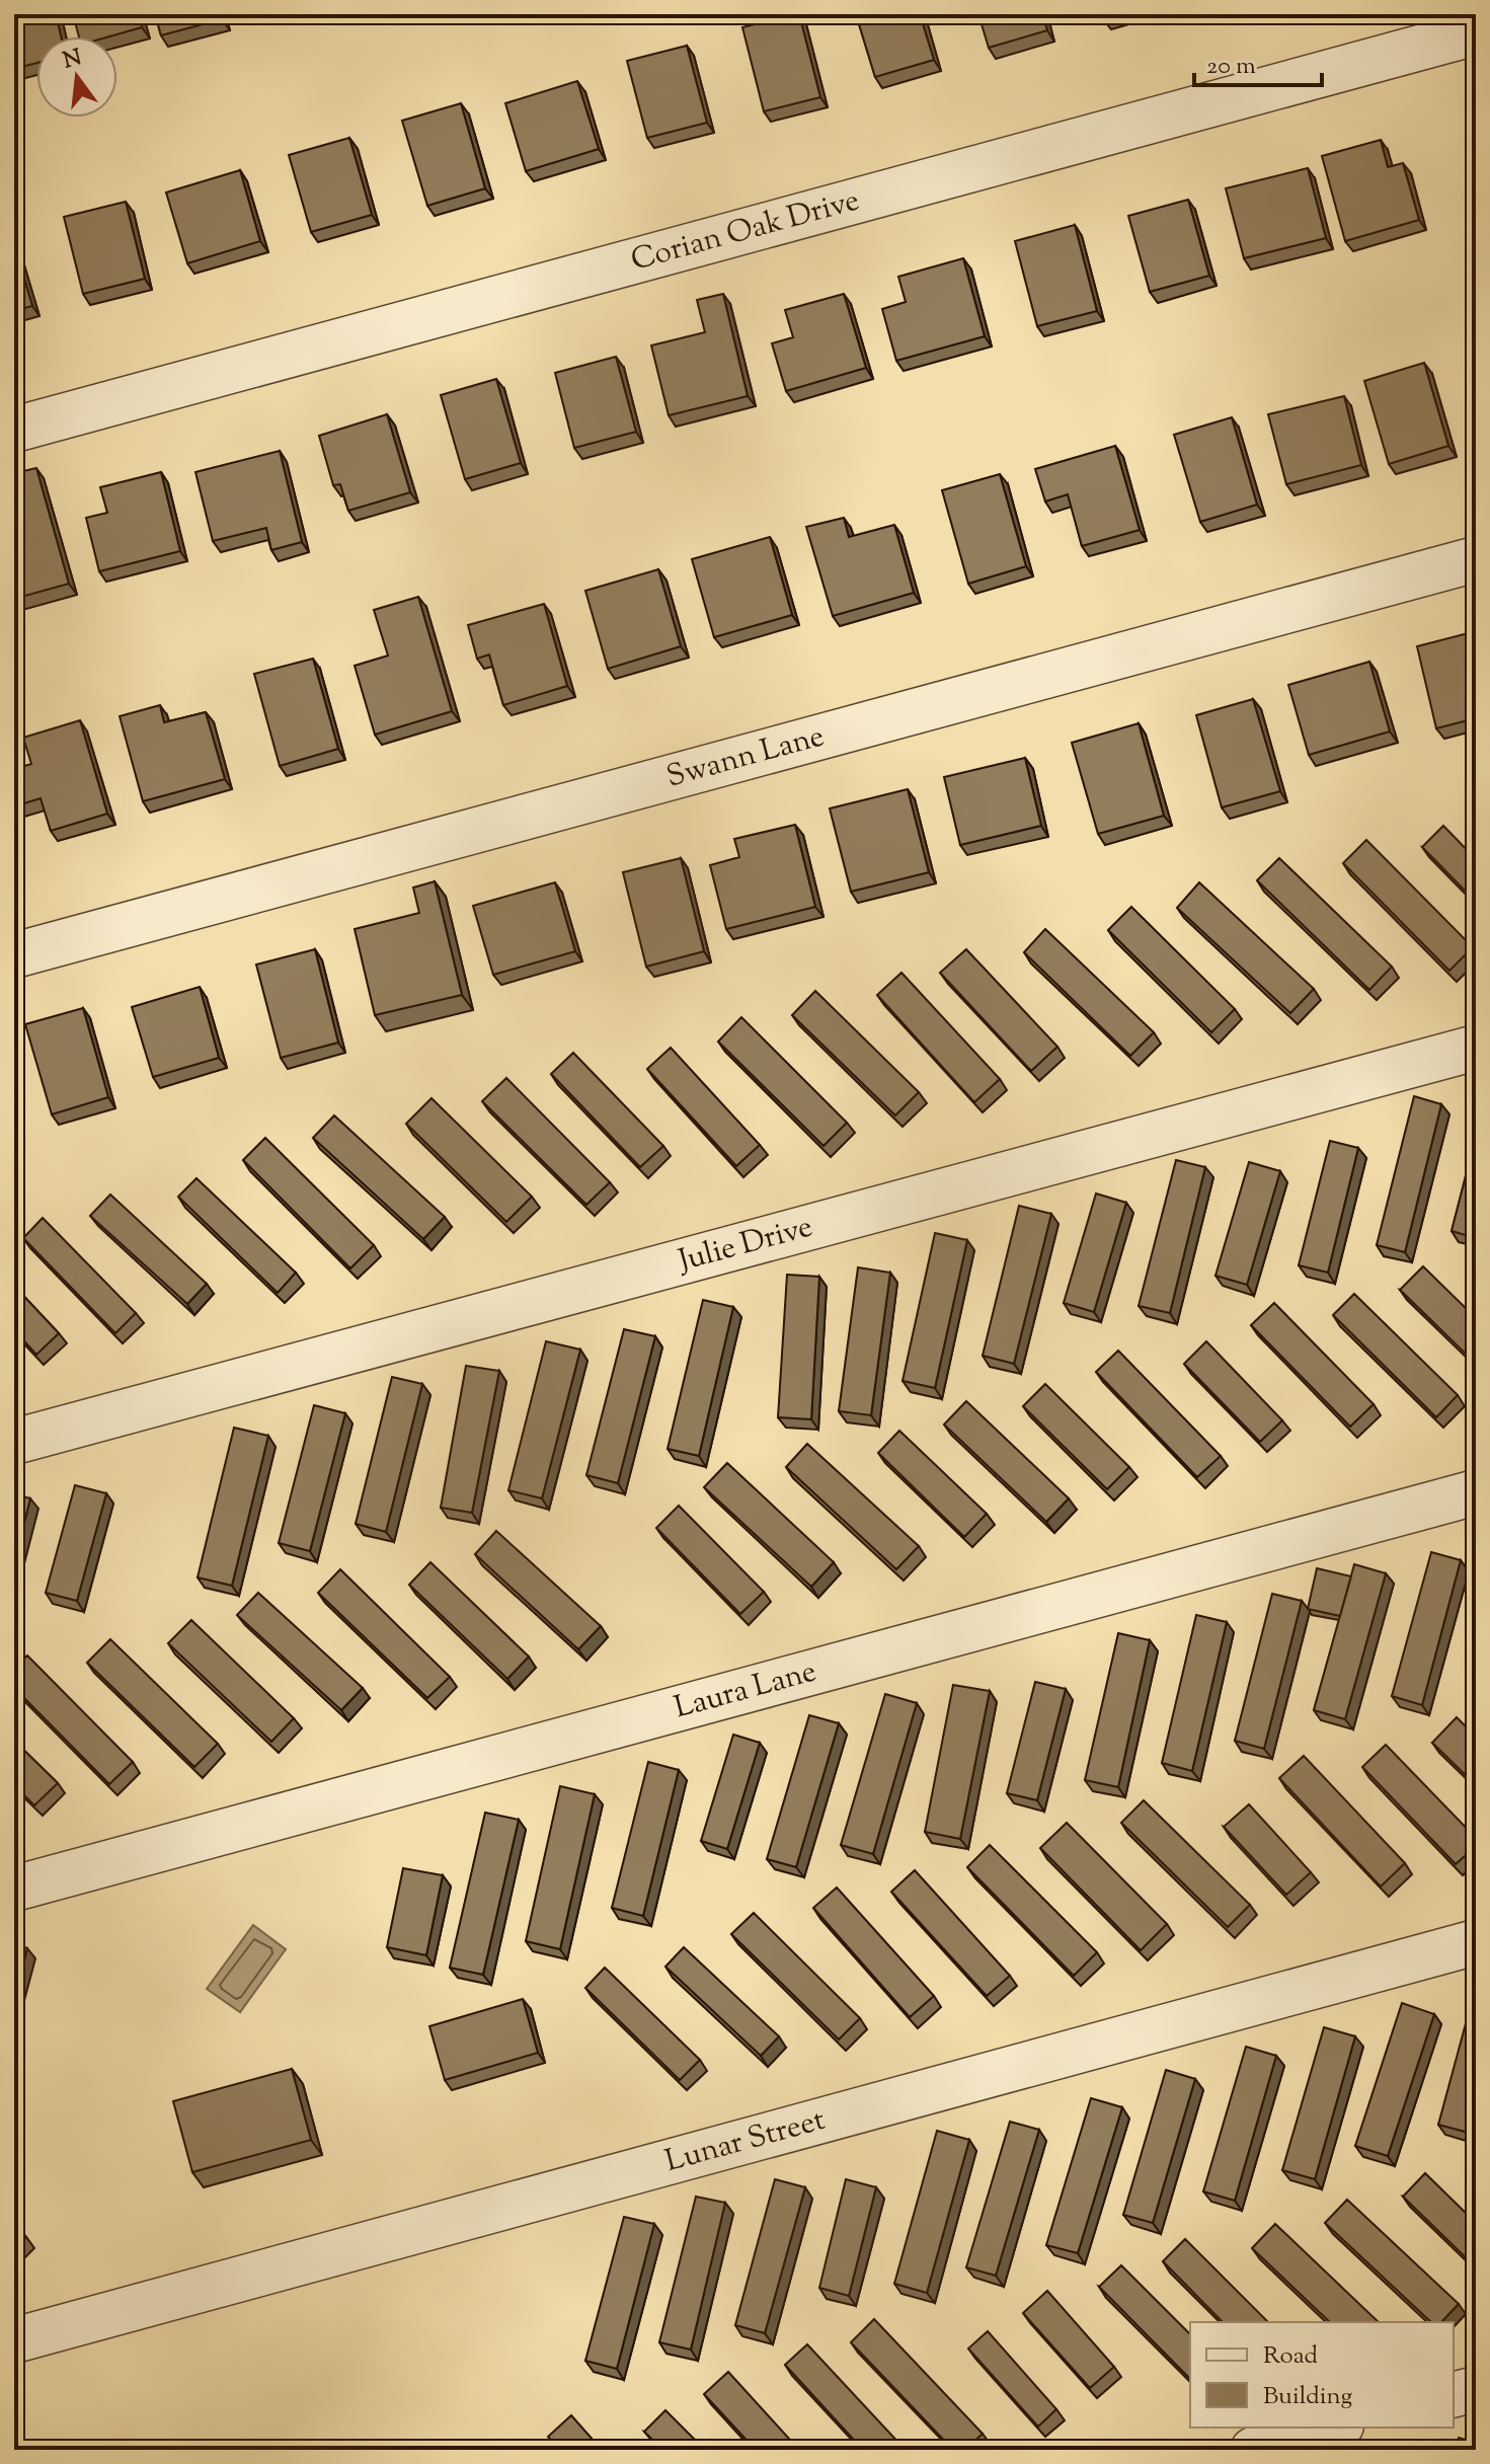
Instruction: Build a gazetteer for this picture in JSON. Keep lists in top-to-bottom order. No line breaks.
{"streets":{"street":["Corian Oak Drive","Swann Lane","Julie Drive","Laura Lane","Lunar Street"]},"legend":["Road","Building"],"scale_bar":"20 m","north":"top"}
